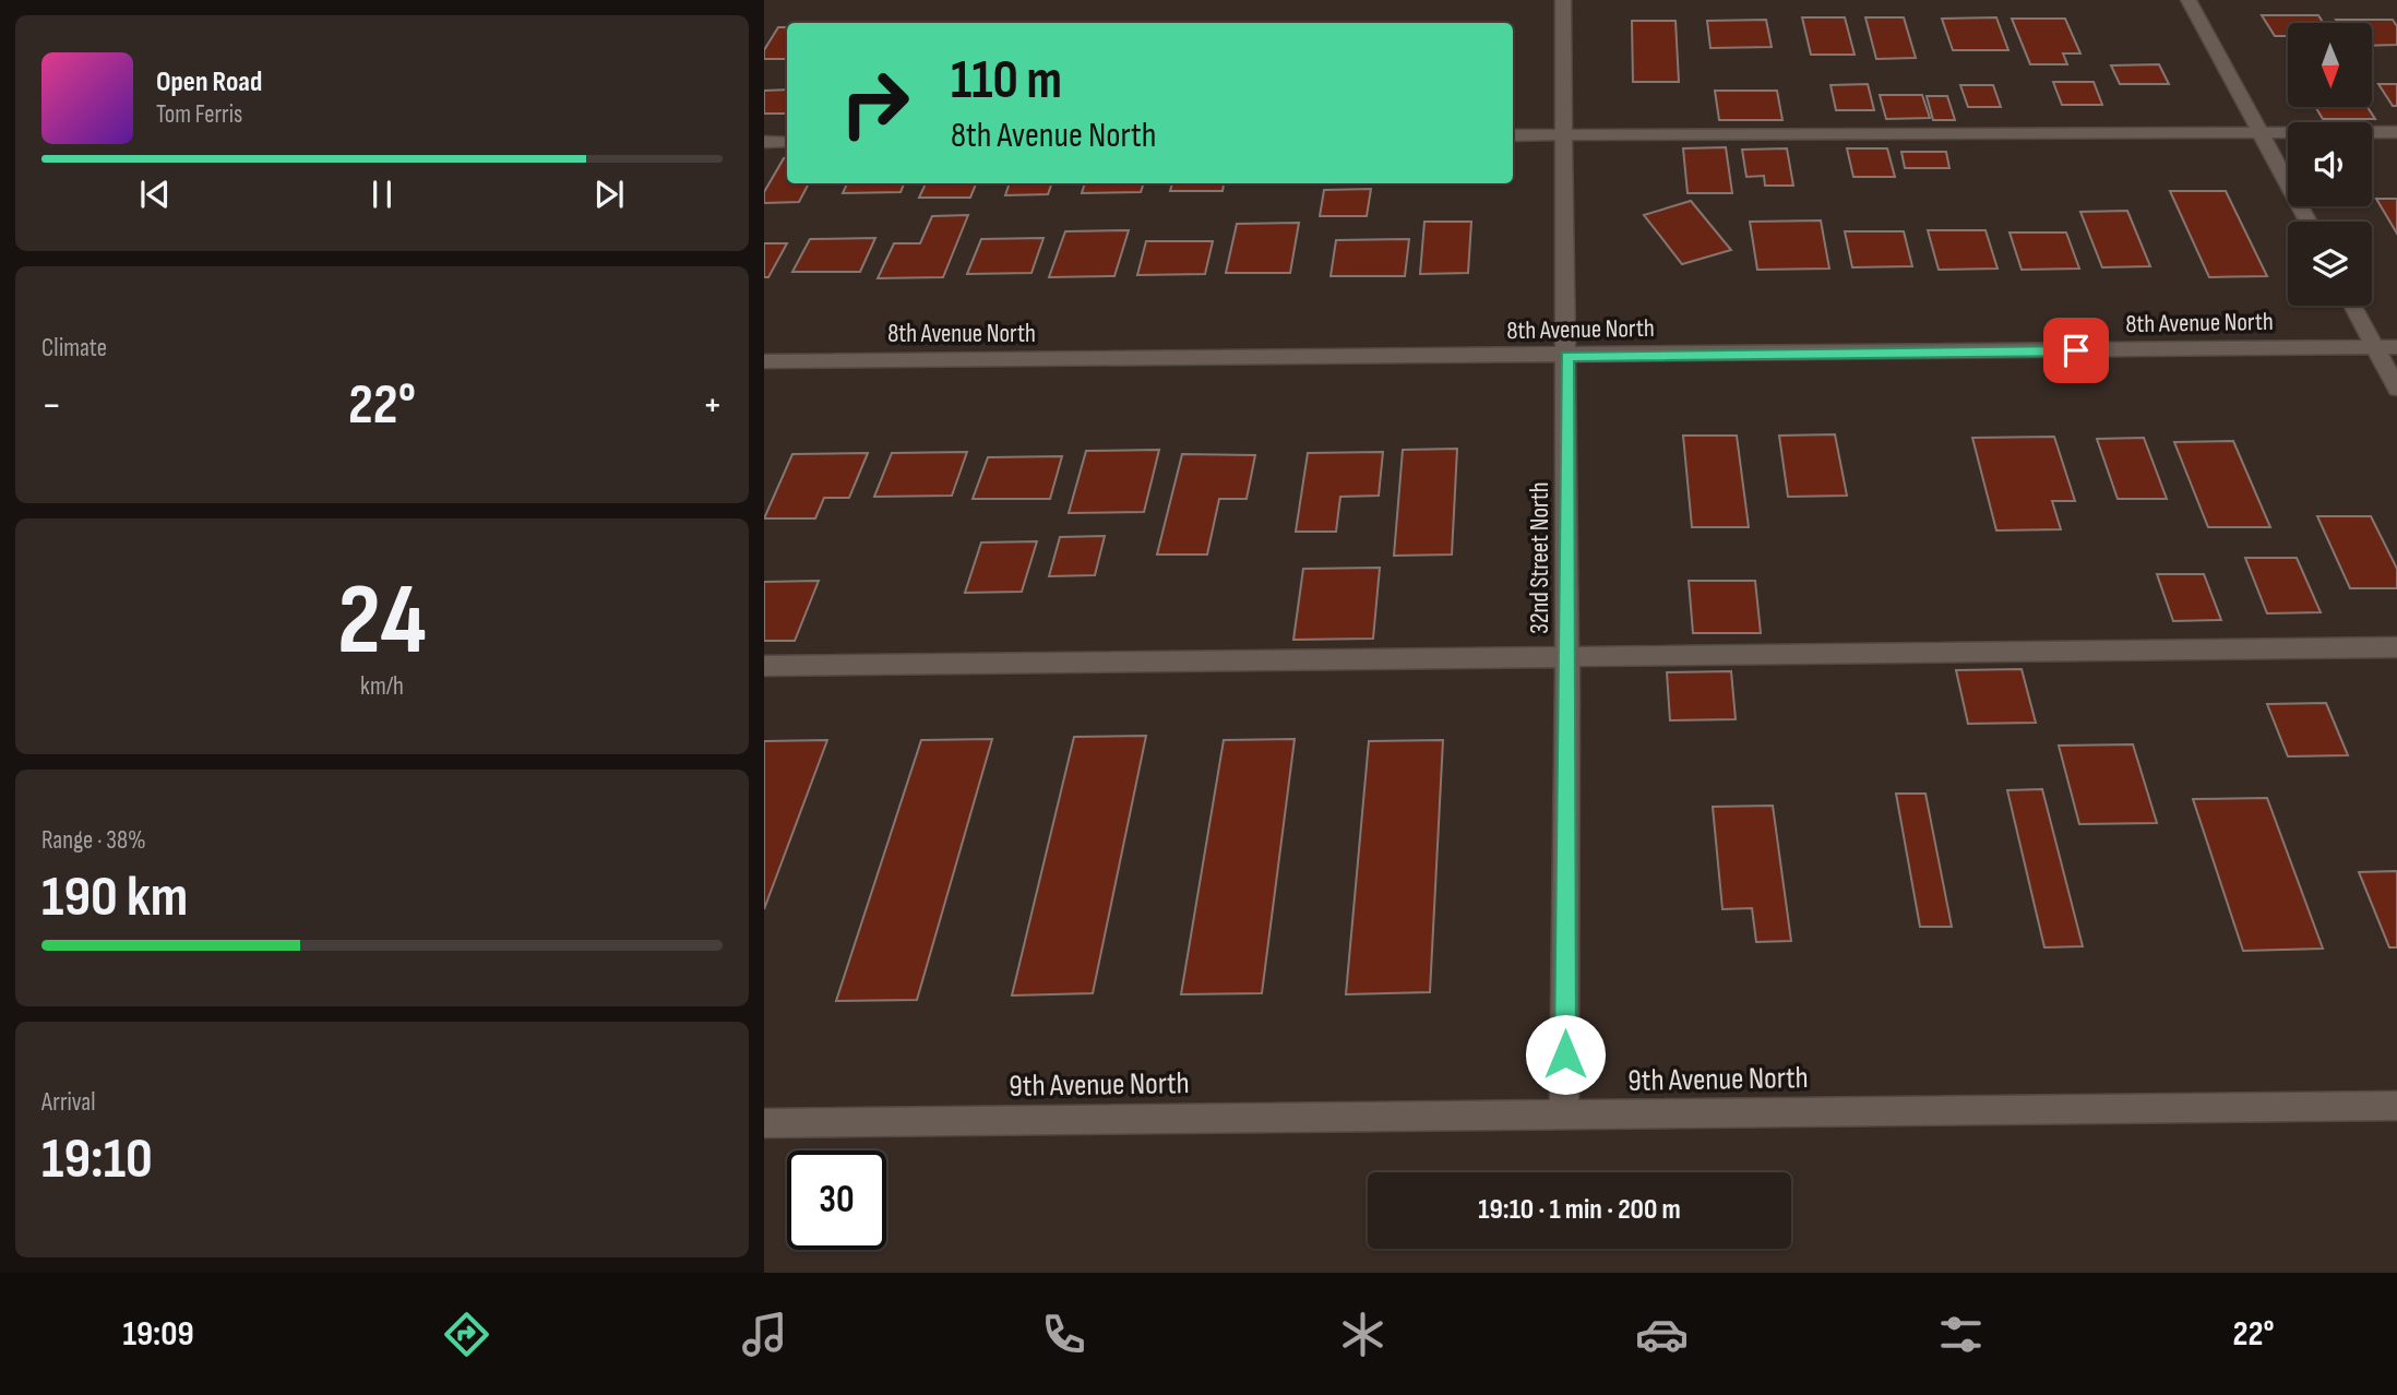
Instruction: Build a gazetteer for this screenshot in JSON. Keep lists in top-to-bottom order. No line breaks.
{"streets":{"street":["8th Avenue North","32nd Street North","9th Avenue North"]},"crossings":[["8th Avenue North","32nd Street North"],["32nd Street North","9th Avenue North"]],"north":"bottom","page":{"turn":["110 m","8th Avenue North"],"song":["Open Road","Tom Ferris"],"tile":["Climate",["24","km/h"],["Range · 38%","190 km"],["Arrival","19:10"]],"heat":["−","22°","+"],"limit":"30","trip":"19:10 · 1 min · 200 m","tabs":["19:09","22°"]}}
